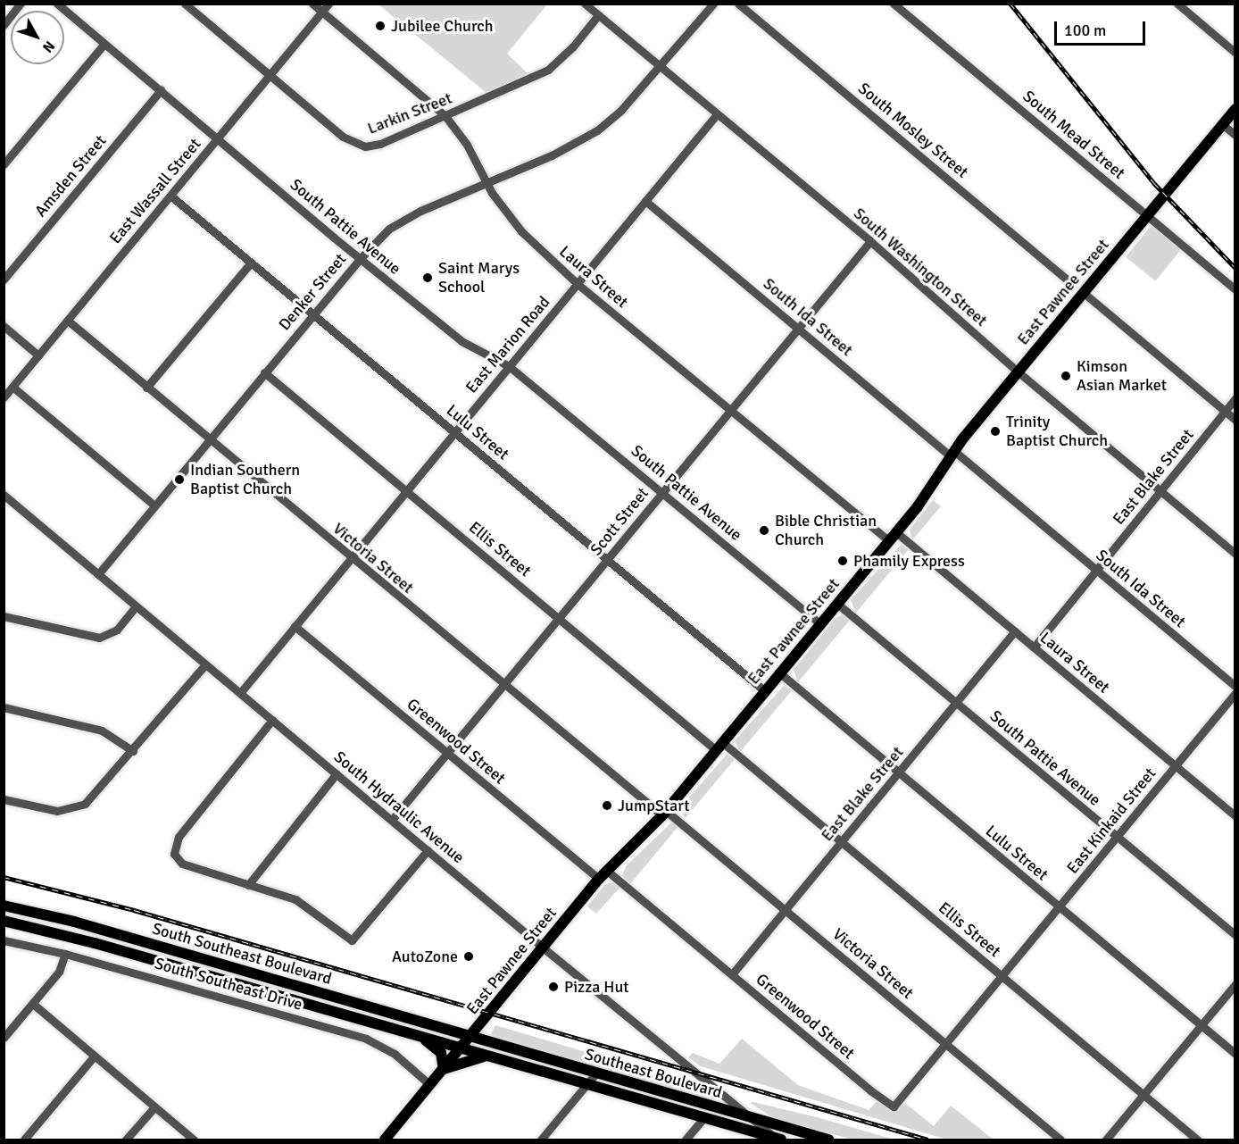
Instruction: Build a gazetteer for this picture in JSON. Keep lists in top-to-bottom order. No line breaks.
{"streets":{"main road":["East Pawnee Street","South Southeast Boulevard","Southeast Boulevard"],"street":["Larkin Street","South Mosley Street","South Mead Street","Amsden Street","East Wassall Street","South Pattie Avenue","South Washington Street","Laura Street","Denker Street","South Ida Street","East Marion Road","Lulu Street","East Blake Street","Scott Street","Ellis Street","Victoria Street","Greenwood Street","South Hydraulic Avenue","East Kinkaid Street","South Southeast Drive"]},"crossings":[["Larkin Street","East Wassall Street"],["Larkin Street","South Washington Street"],["Larkin Street","Laura Street"],["South Mead Street","East Pawnee Street"],["Amsden Street","South Pattie Avenue"],["East Wassall Street","South Pattie Avenue"],["East Wassall Street","Laura Street"],["East Wassall Street","Lulu Street"],["East Wassall Street","Victoria Street"],["South Pattie Avenue","Denker Street"],["South Pattie Avenue","East Pawnee Street"],["South Pattie Avenue","East Marion Road"],["South Pattie Avenue","East Blake Street"],["South Pattie Avenue","Scott Street"],["South Pattie Avenue","East Kinkaid Street"],["South Washington Street","Denker Street"],["South Washington Street","East Pawnee Street"],["South Washington Street","East Marion Road"],["South Washington Street","East Blake Street"],["South Washington Street","Scott Street"],["Laura Street","Denker Street"],["Laura Street","East Pawnee Street"],["Laura Street","East Marion Road"],["Laura Street","East Blake Street"],["Laura Street","Scott Street"],["Laura Street","East Kinkaid Street"],["Denker Street","Lulu Street"],["Denker Street","Ellis Street"],["Denker Street","Victoria Street"],["Denker Street","South Hydraulic Avenue"],["East Pawnee Street","South Ida Street"],["East Pawnee Street","Lulu Street"],["East Pawnee Street","Ellis Street"],["East Pawnee Street","Victoria Street"],["East Pawnee Street","Greenwood Street"],["East Pawnee Street","South Hydraulic Avenue"],["East Pawnee Street","South Southeast Boulevard"],["East Pawnee Street","South Southeast Drive"],["East Pawnee Street","Southeast Boulevard"],["South Ida Street","East Marion Road"],["South Ida Street","East Blake Street"],["South Ida Street","Scott Street"],["East Marion Road","Lulu Street"],["East Marion Road","Ellis Street"],["East Marion Road","Victoria Street"],["East Marion Road","Greenwood Street"],["East Marion Road","South Hydraulic Avenue"],["Lulu Street","East Blake Street"],["Lulu Street","Scott Street"],["Lulu Street","East Kinkaid Street"],["East Blake Street","Ellis Street"],["East Blake Street","Victoria Street"],["East Blake Street","Greenwood Street"],["Scott Street","Ellis Street"],["Scott Street","Victoria Street"],["Scott Street","Greenwood Street"],["Scott Street","South Hydraulic Avenue"],["Ellis Street","East Kinkaid Street"],["Victoria Street","East Kinkaid Street"],["Greenwood Street","East Kinkaid Street"],["South Hydraulic Avenue","Southeast Boulevard"],["South Southeast Boulevard","Southeast Boulevard"]],"places":["Jubilee Church","Saint Marys School","Kimson Asian Market","Trinity Baptist Church","Indian Southern Baptist Church","Bible Christian Church","Phamily Express","JumpStart","AutoZone","Pizza Hut"],"scale_bar":"100 m","north":"bottom right"}
